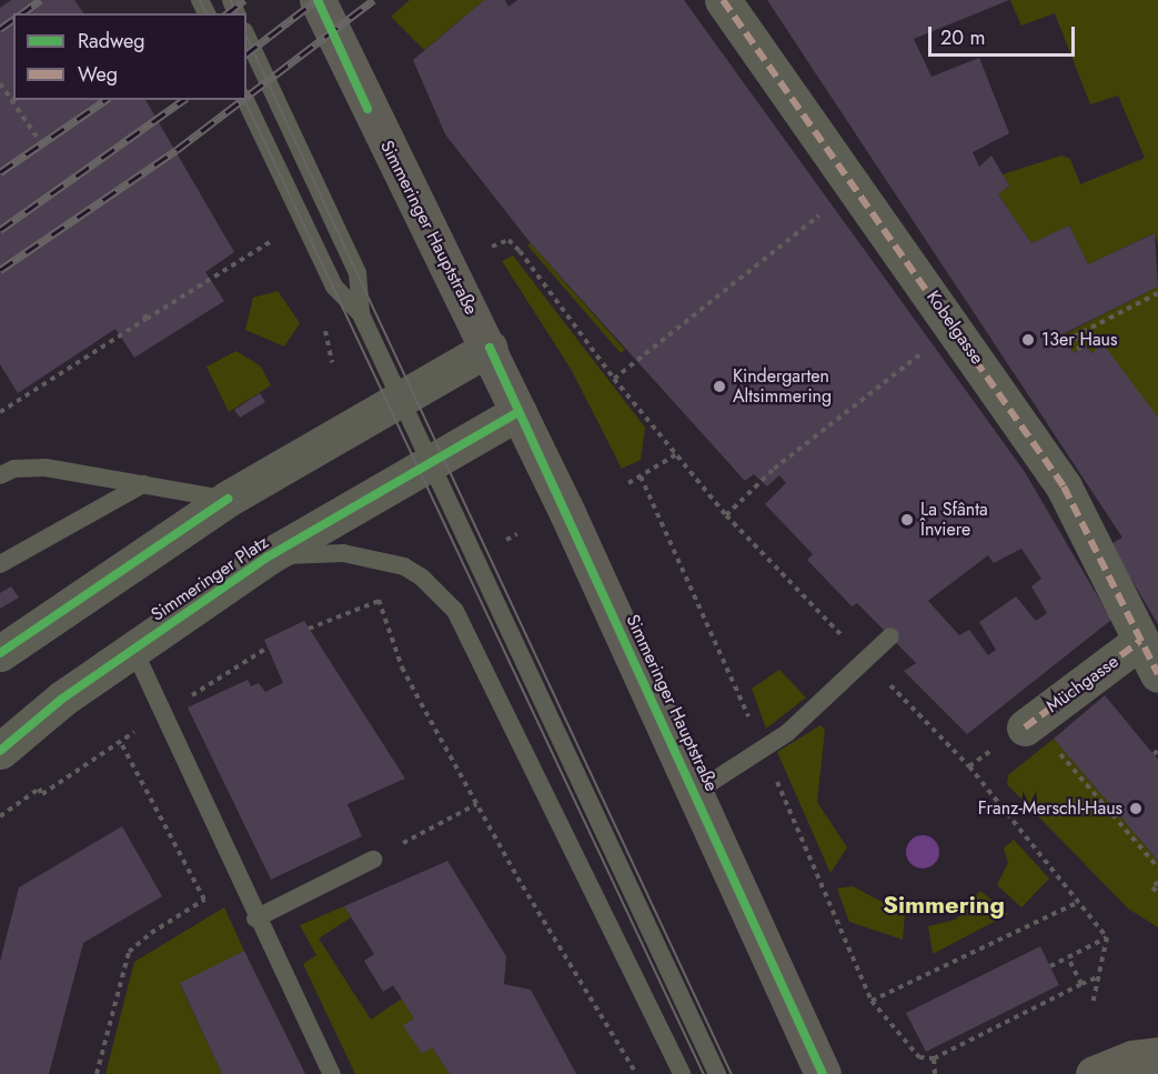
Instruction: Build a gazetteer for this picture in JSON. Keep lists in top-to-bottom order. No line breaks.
{"streets":{"main road":["Simmeringer Hauptstraße"],"street":["Kobelgasse","Simmeringer Platz","Müchgasse"]},"crossings":[["Simmeringer Hauptstraße","Simmeringer Platz"],["Kobelgasse","Müchgasse"]],"districts":["Simmering"],"places":["13er Haus","Kindergarten Altsimmering","La Sfânta Înviere","Franz-Merschl-Haus"],"legend":["Radweg","Weg"],"scale_bar":"20 m"}
